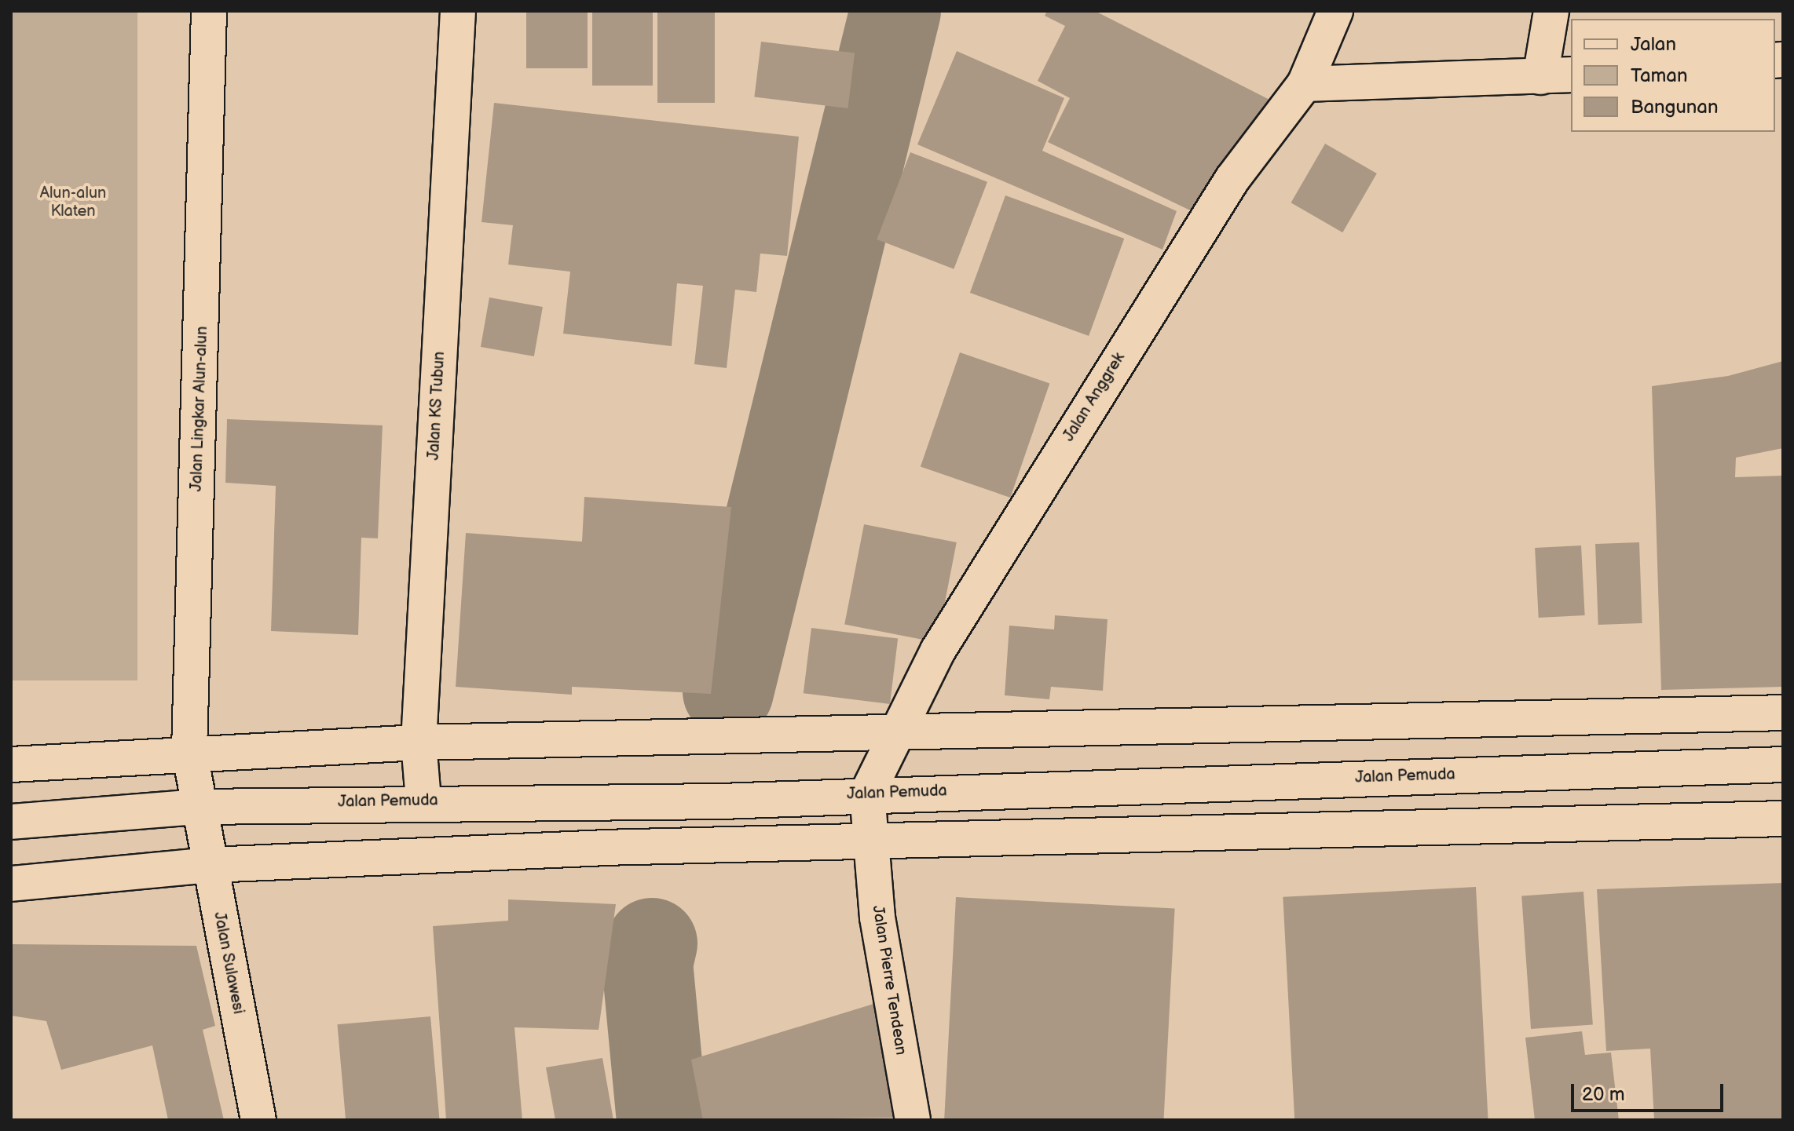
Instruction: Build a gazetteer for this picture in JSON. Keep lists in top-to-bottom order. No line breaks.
{"streets":{"street":["Jalan Anggrek","Jalan KS Tubun","Jalan Lingkar Alun-alun","Jalan Pemuda","Jalan Sulawesi","Jalan Pierre Tendean"]},"crossings":[["Jalan Anggrek","Jalan Pemuda"],["Jalan Anggrek","Jalan Pierre Tendean"],["Jalan KS Tubun","Jalan Pemuda"],["Jalan Lingkar Alun-alun","Jalan Pemuda"],["Jalan Lingkar Alun-alun","Jalan Sulawesi"],["Jalan Pemuda","Jalan Sulawesi"],["Jalan Pemuda","Jalan Pierre Tendean"]],"parks":["Alun-alun Klaten"],"legend":["Jalan","Taman","Bangunan"],"scale_bar":"20 m"}
